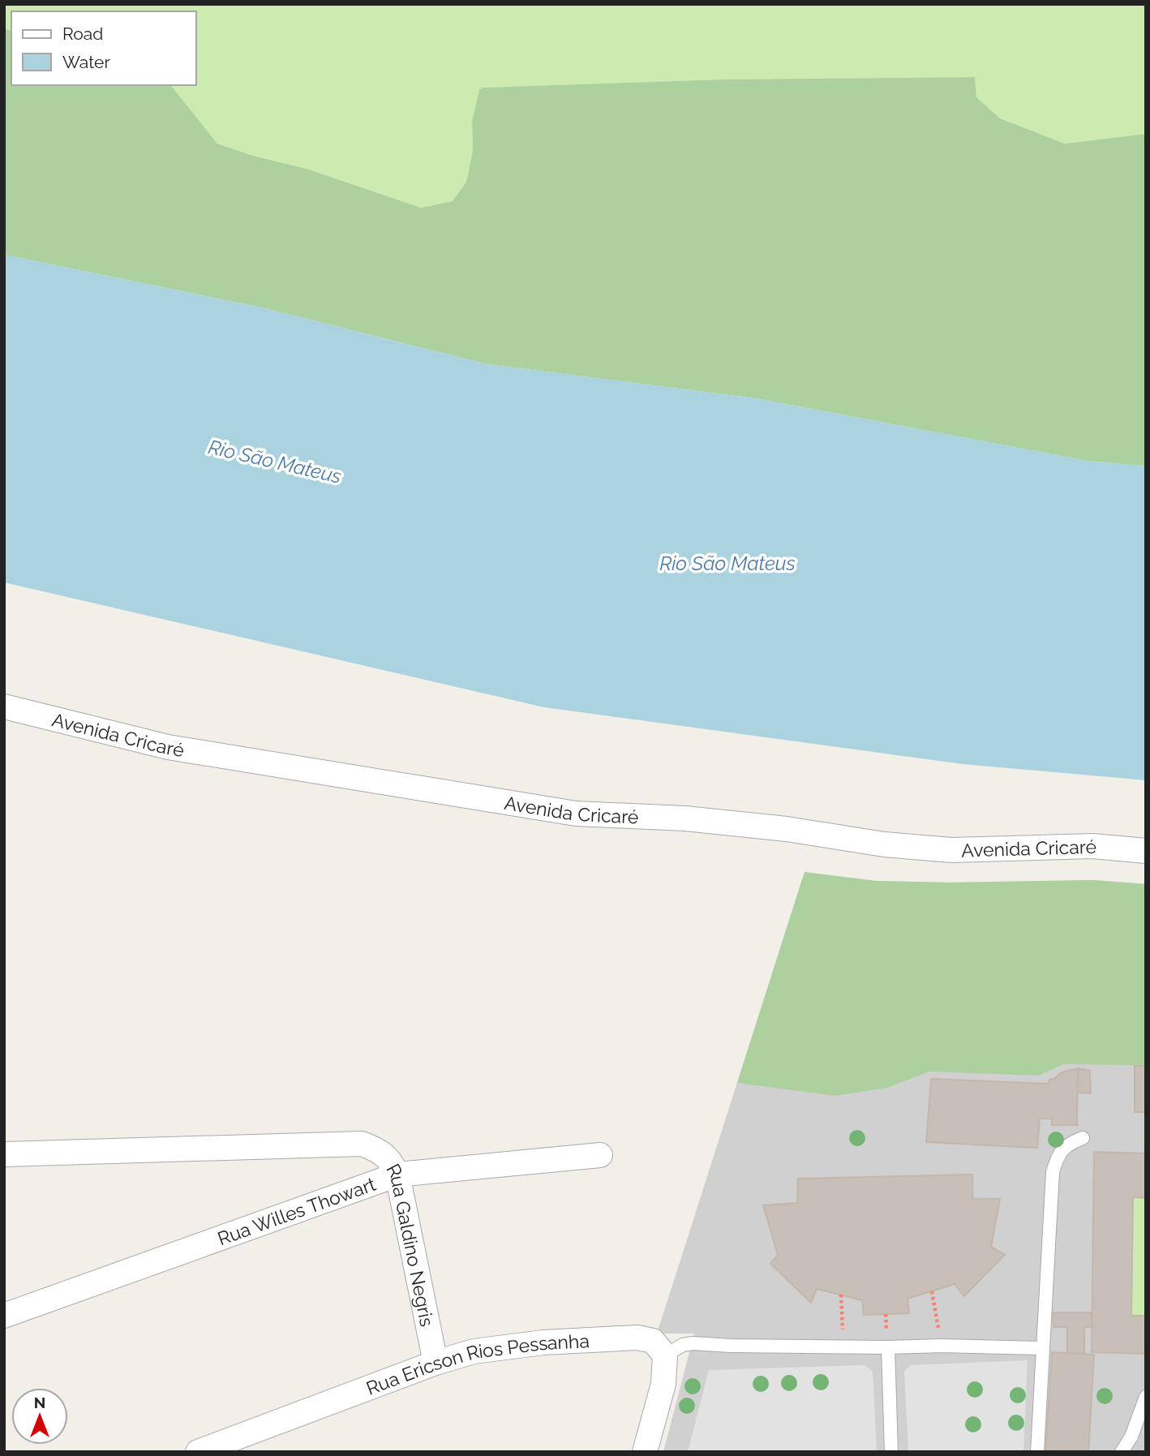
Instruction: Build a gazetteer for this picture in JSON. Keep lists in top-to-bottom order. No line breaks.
{"streets":{"street":["Avenida Cricaré","Rua Willes Thowart","Rua Galdino Negris","Rua Ericson Rios Pessanha"]},"crossings":[["Rua Willes Thowart","Rua Galdino Negris"],["Rua Galdino Negris","Rua Ericson Rios Pessanha"]],"water":["Rio São Mateus"],"legend":["Road","Water"],"north":"top"}
